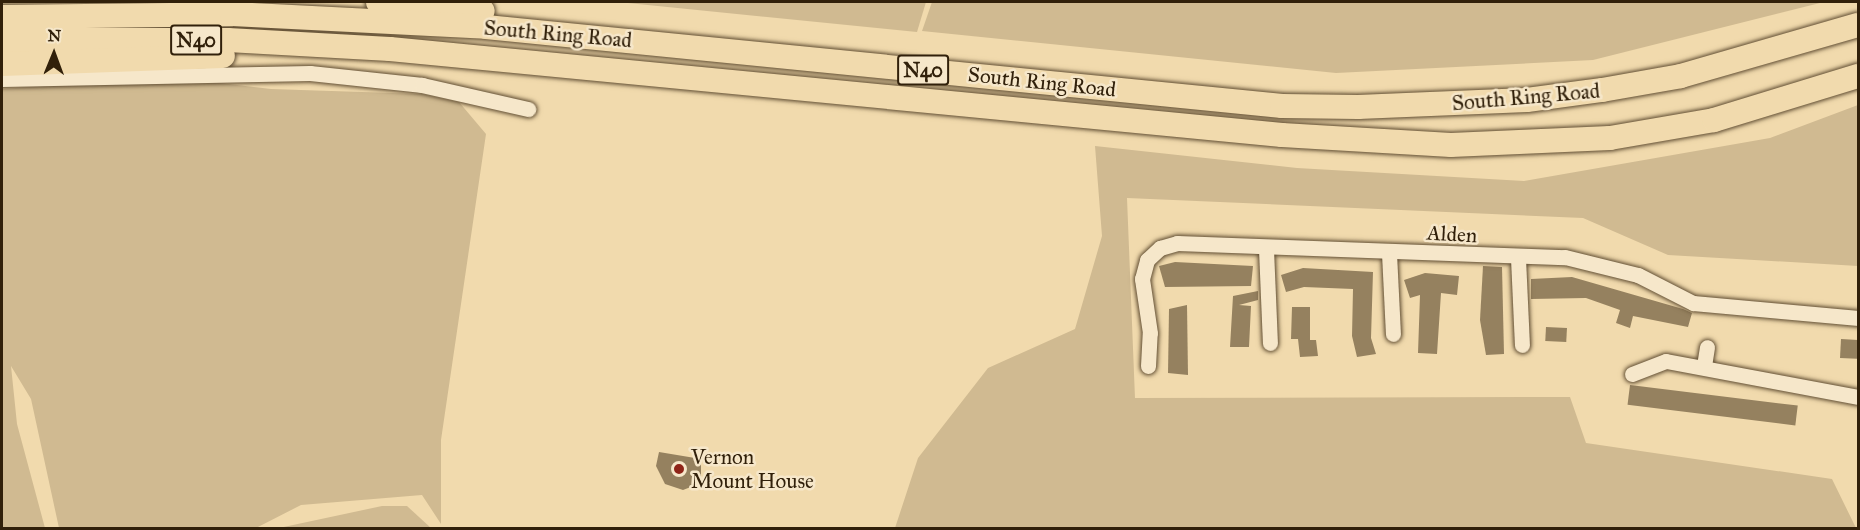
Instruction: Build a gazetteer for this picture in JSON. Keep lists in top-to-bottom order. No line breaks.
{"streets":{"highway":["South Ring Road","N40"],"street":["Alden"]},"places":["Vernon Mount House"],"north":"top"}
